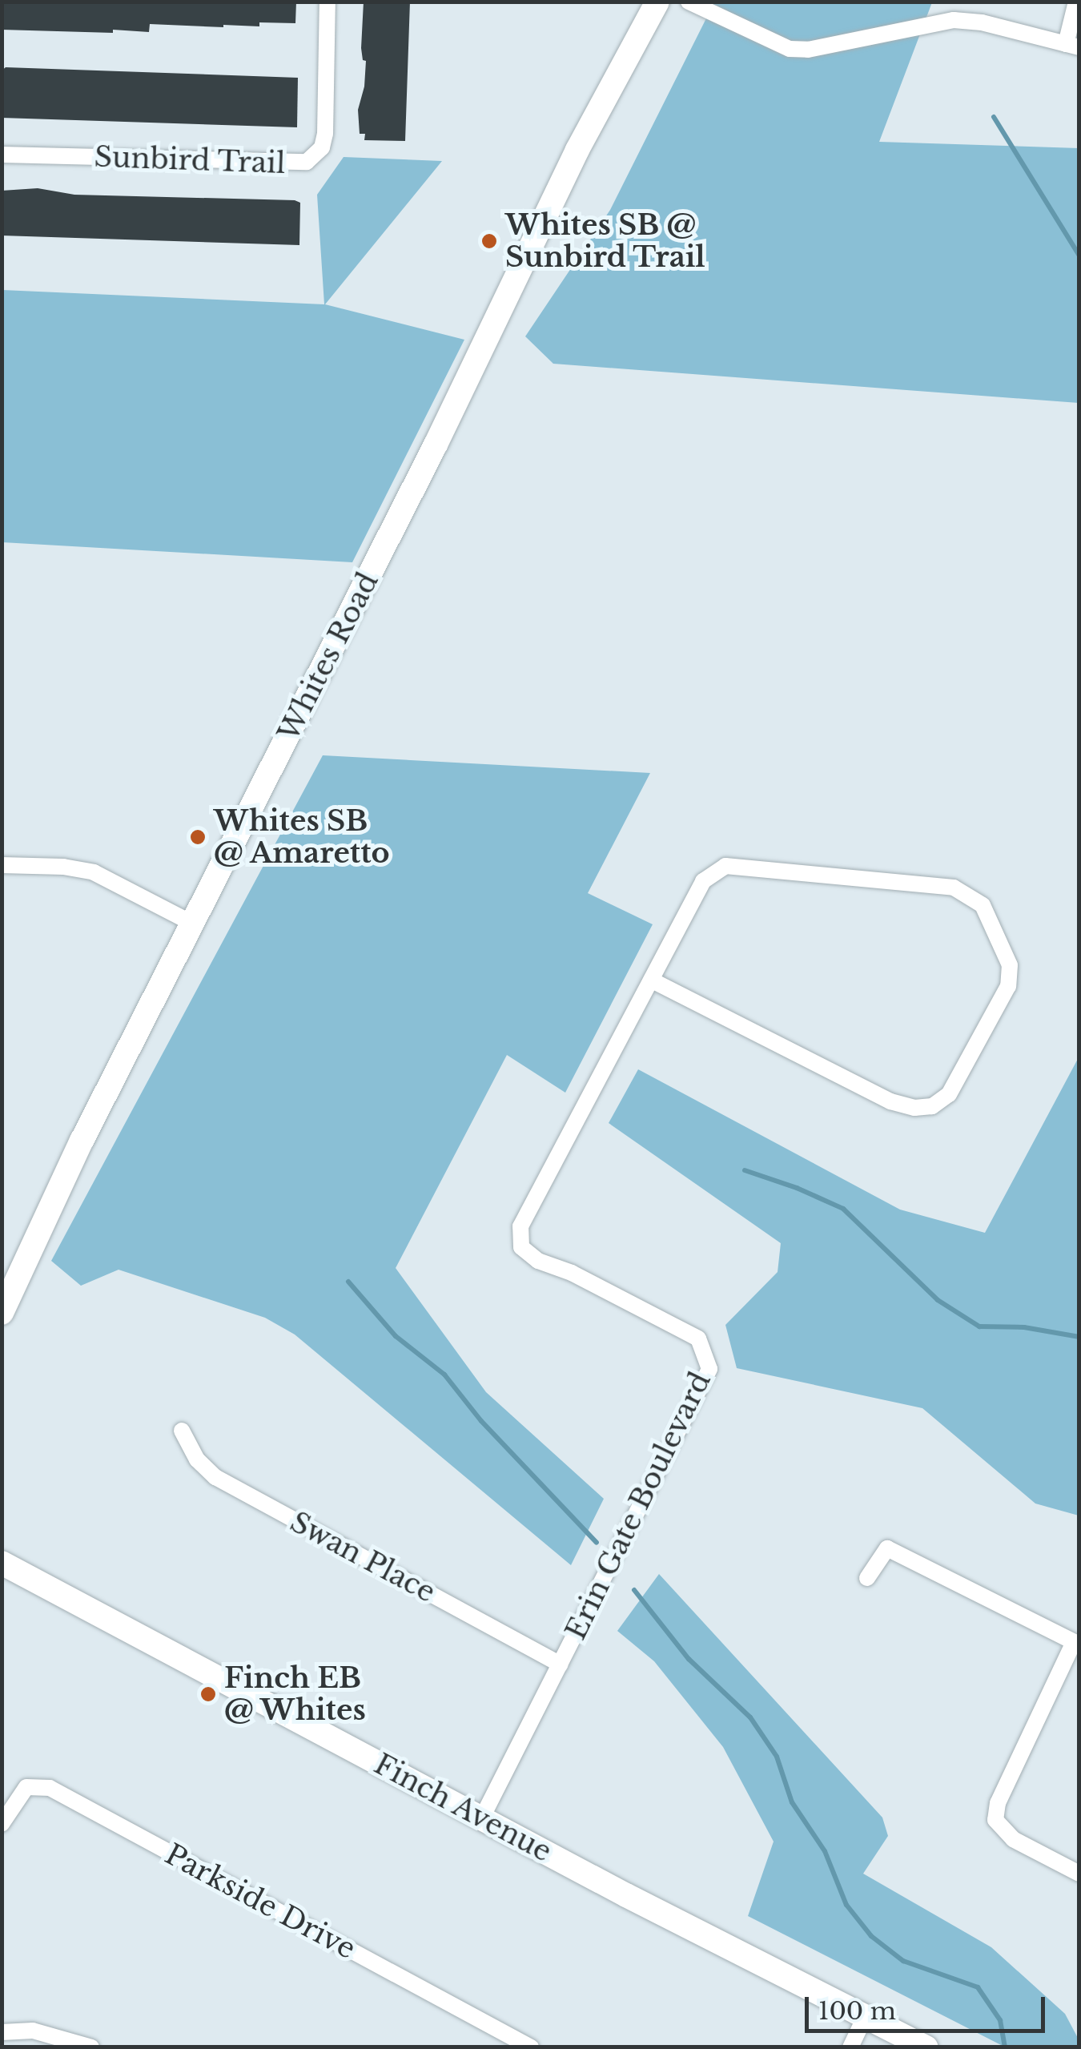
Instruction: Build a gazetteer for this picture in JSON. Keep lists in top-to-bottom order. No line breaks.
{"streets":{"main road":["Whites Road","Finch Avenue"],"street":["Sunbird Trail","Erin Gate Boulevard","Swan Place","Parkside Drive"]},"crossings":[["Erin Gate Boulevard","Swan Place"],["Erin Gate Boulevard","Finch Avenue"]],"places":["Whites SB @ Sunbird Trail","Whites SB @ Amaretto","Finch EB @ Whites"],"scale_bar":"100 m"}
